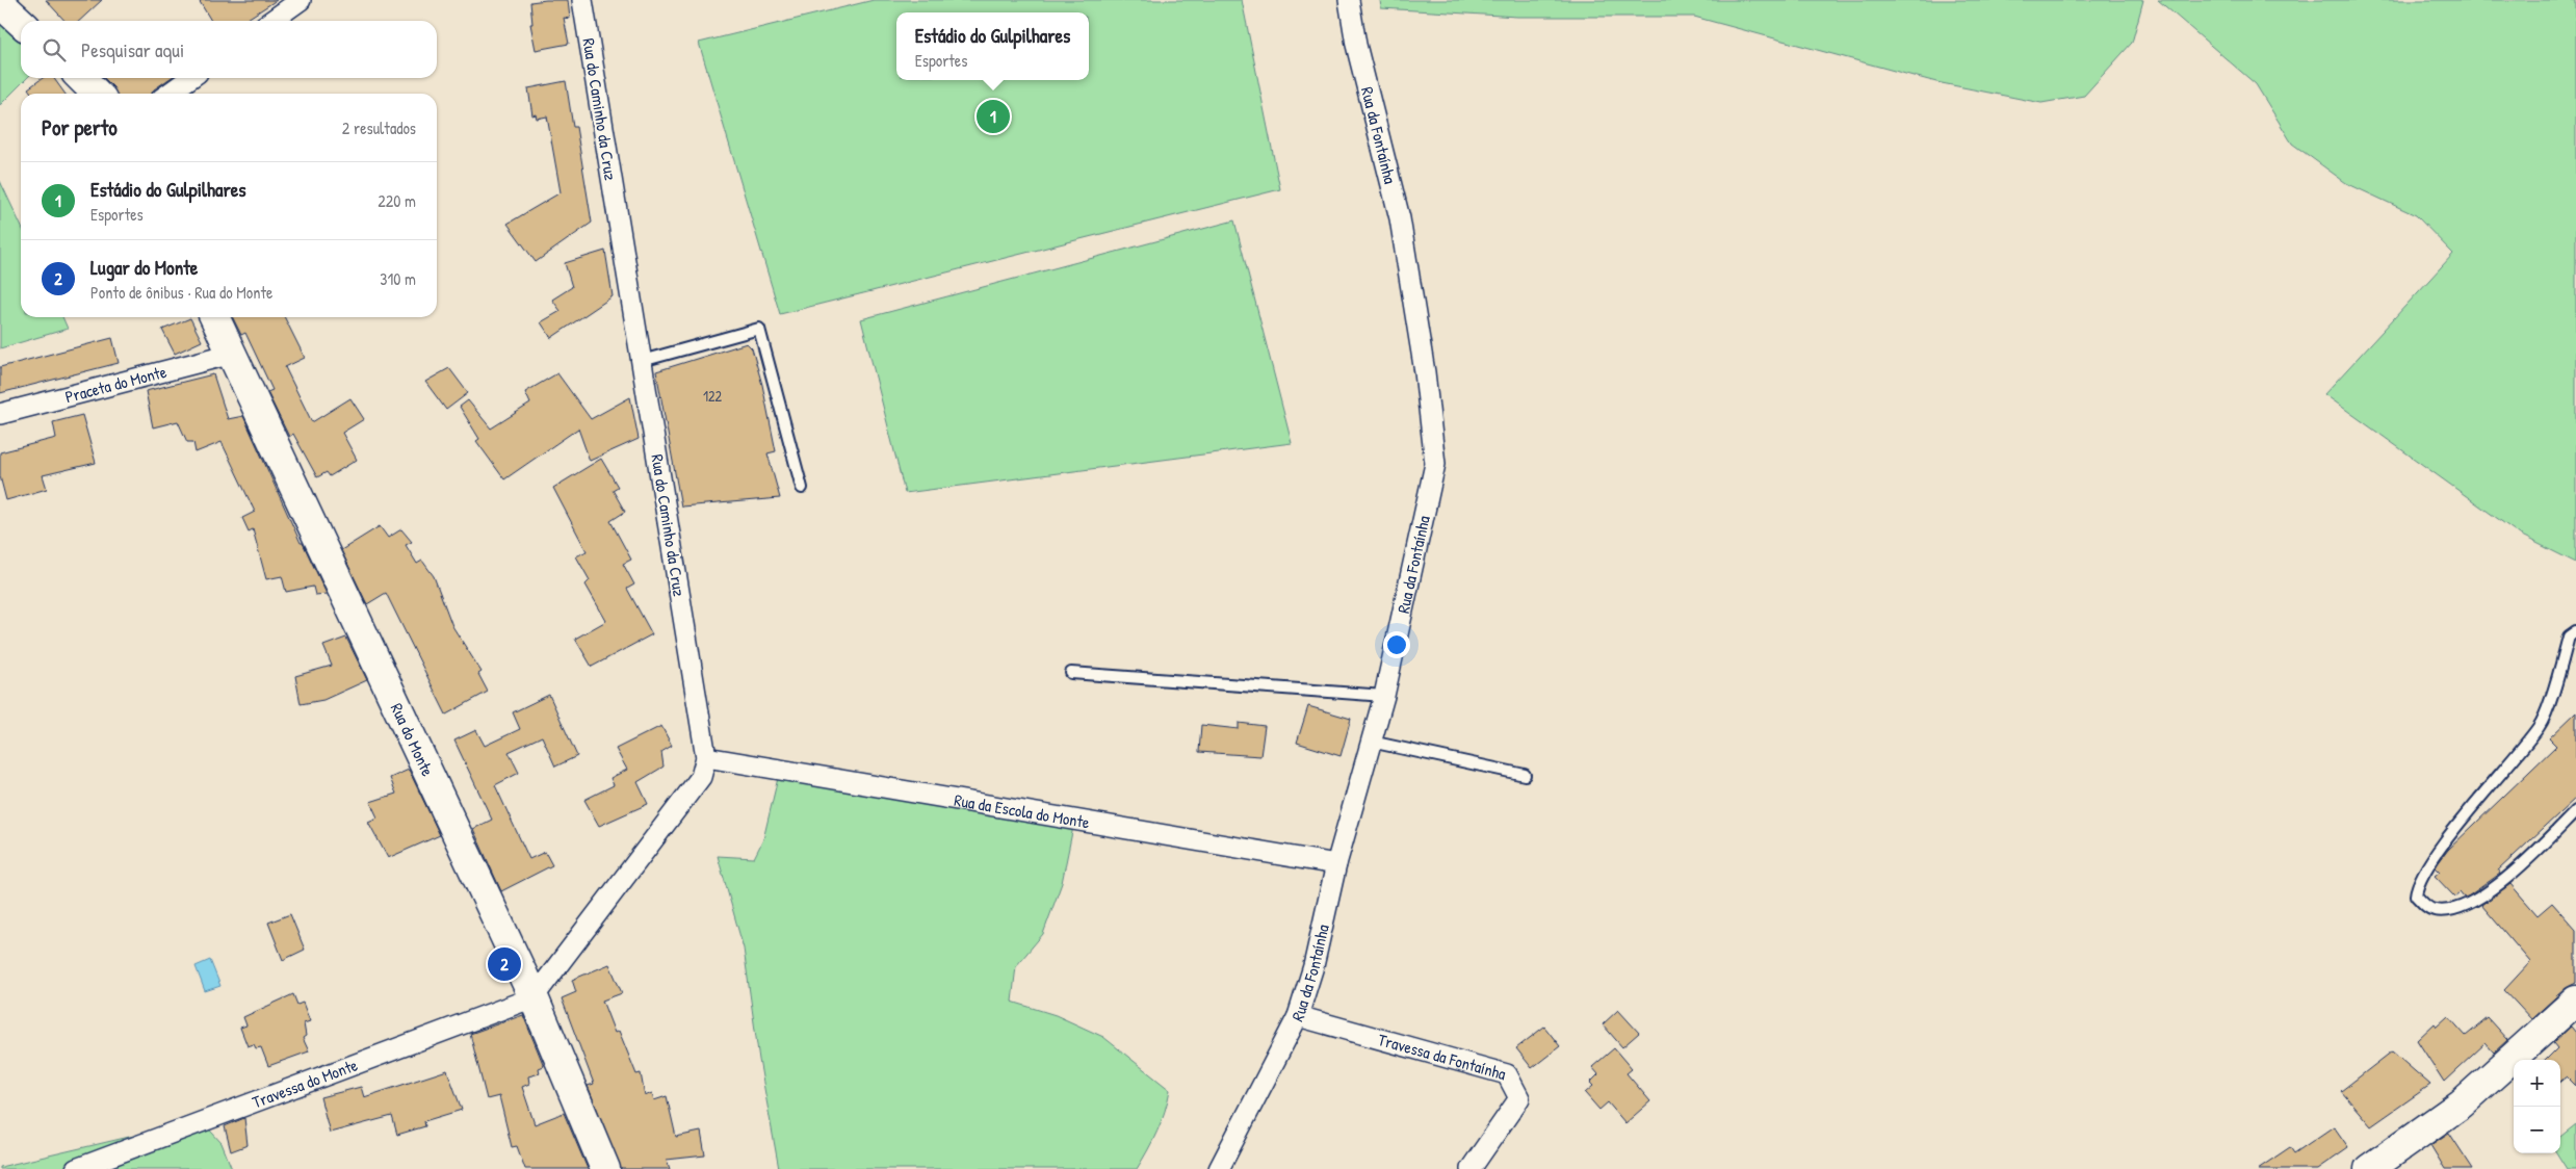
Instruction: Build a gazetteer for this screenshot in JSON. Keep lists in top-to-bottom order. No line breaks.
{"streets":{"street":["Rua do Caminho da Cruz","Rua da Fontaínha","Praceta do Monte","Rua do Monte","Rua da Escola do Monte","Travessa da Fontaínha","Travessa do Monte"]},"crossings":[["Rua do Caminho da Cruz","Rua do Monte"],["Rua do Caminho da Cruz","Rua da Escola do Monte"],["Rua do Caminho da Cruz","Travessa do Monte"],["Rua da Fontaínha","Rua da Escola do Monte"],["Rua da Fontaínha","Travessa da Fontaínha"],["Praceta do Monte","Rua do Monte"],["Rua do Monte","Travessa do Monte"]],"house_numbers":["122"],"page":{"popup":["Estádio do Gulpilhares","Esportes"],"search":"Pesquisar aqui","heading":["Por perto","2 resultados"],"pins":["1","2"],"list":[{"mark":"1","name":"Estádio do Gulpilhares","note":"Esportes","value":"220 m"},{"mark":"2","name":"Lugar do Monte","note":"Ponto de ônibus · Rua do Monte","value":"310 m"}],"map_buttons":["+","−"]}}
